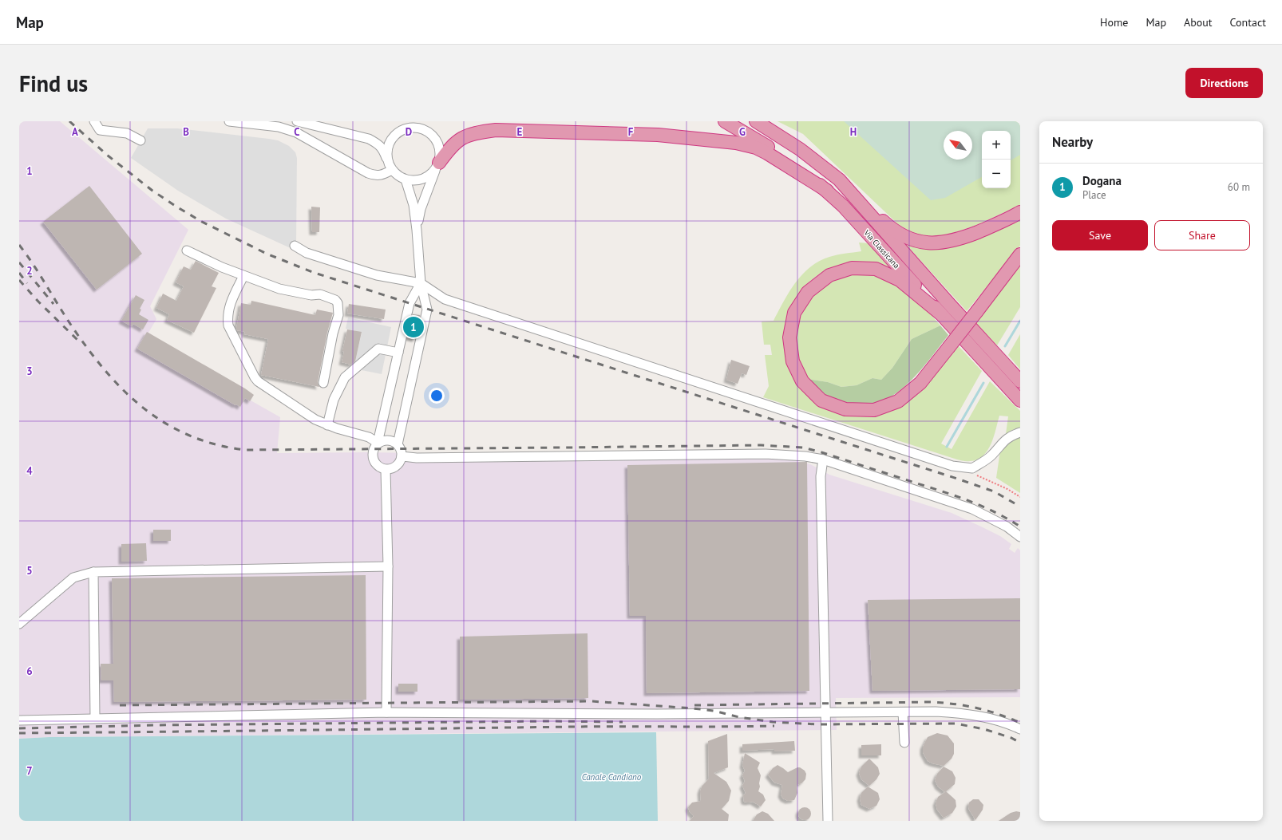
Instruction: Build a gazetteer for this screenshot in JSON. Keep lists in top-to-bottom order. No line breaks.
{"streets":{"highway":["Via Classicana"]},"water":["Canale Candiano"],"north":"top left","page":{"header":"Map","nav":["Home","Map","About","Contact"],"buttons":["Directions",["Save","Share"]],"title":"Find us","heading":"Nearby","map_buttons":["+","−"],"list":[{"mark":"1","name":"Dogana","note":"Place","value":"60 m"}],"pins":"1"},"grid":{"columns":["A","B","C","D","E","F","G","H"],"rows":["1","2","3","4","5","6","7"]}}
